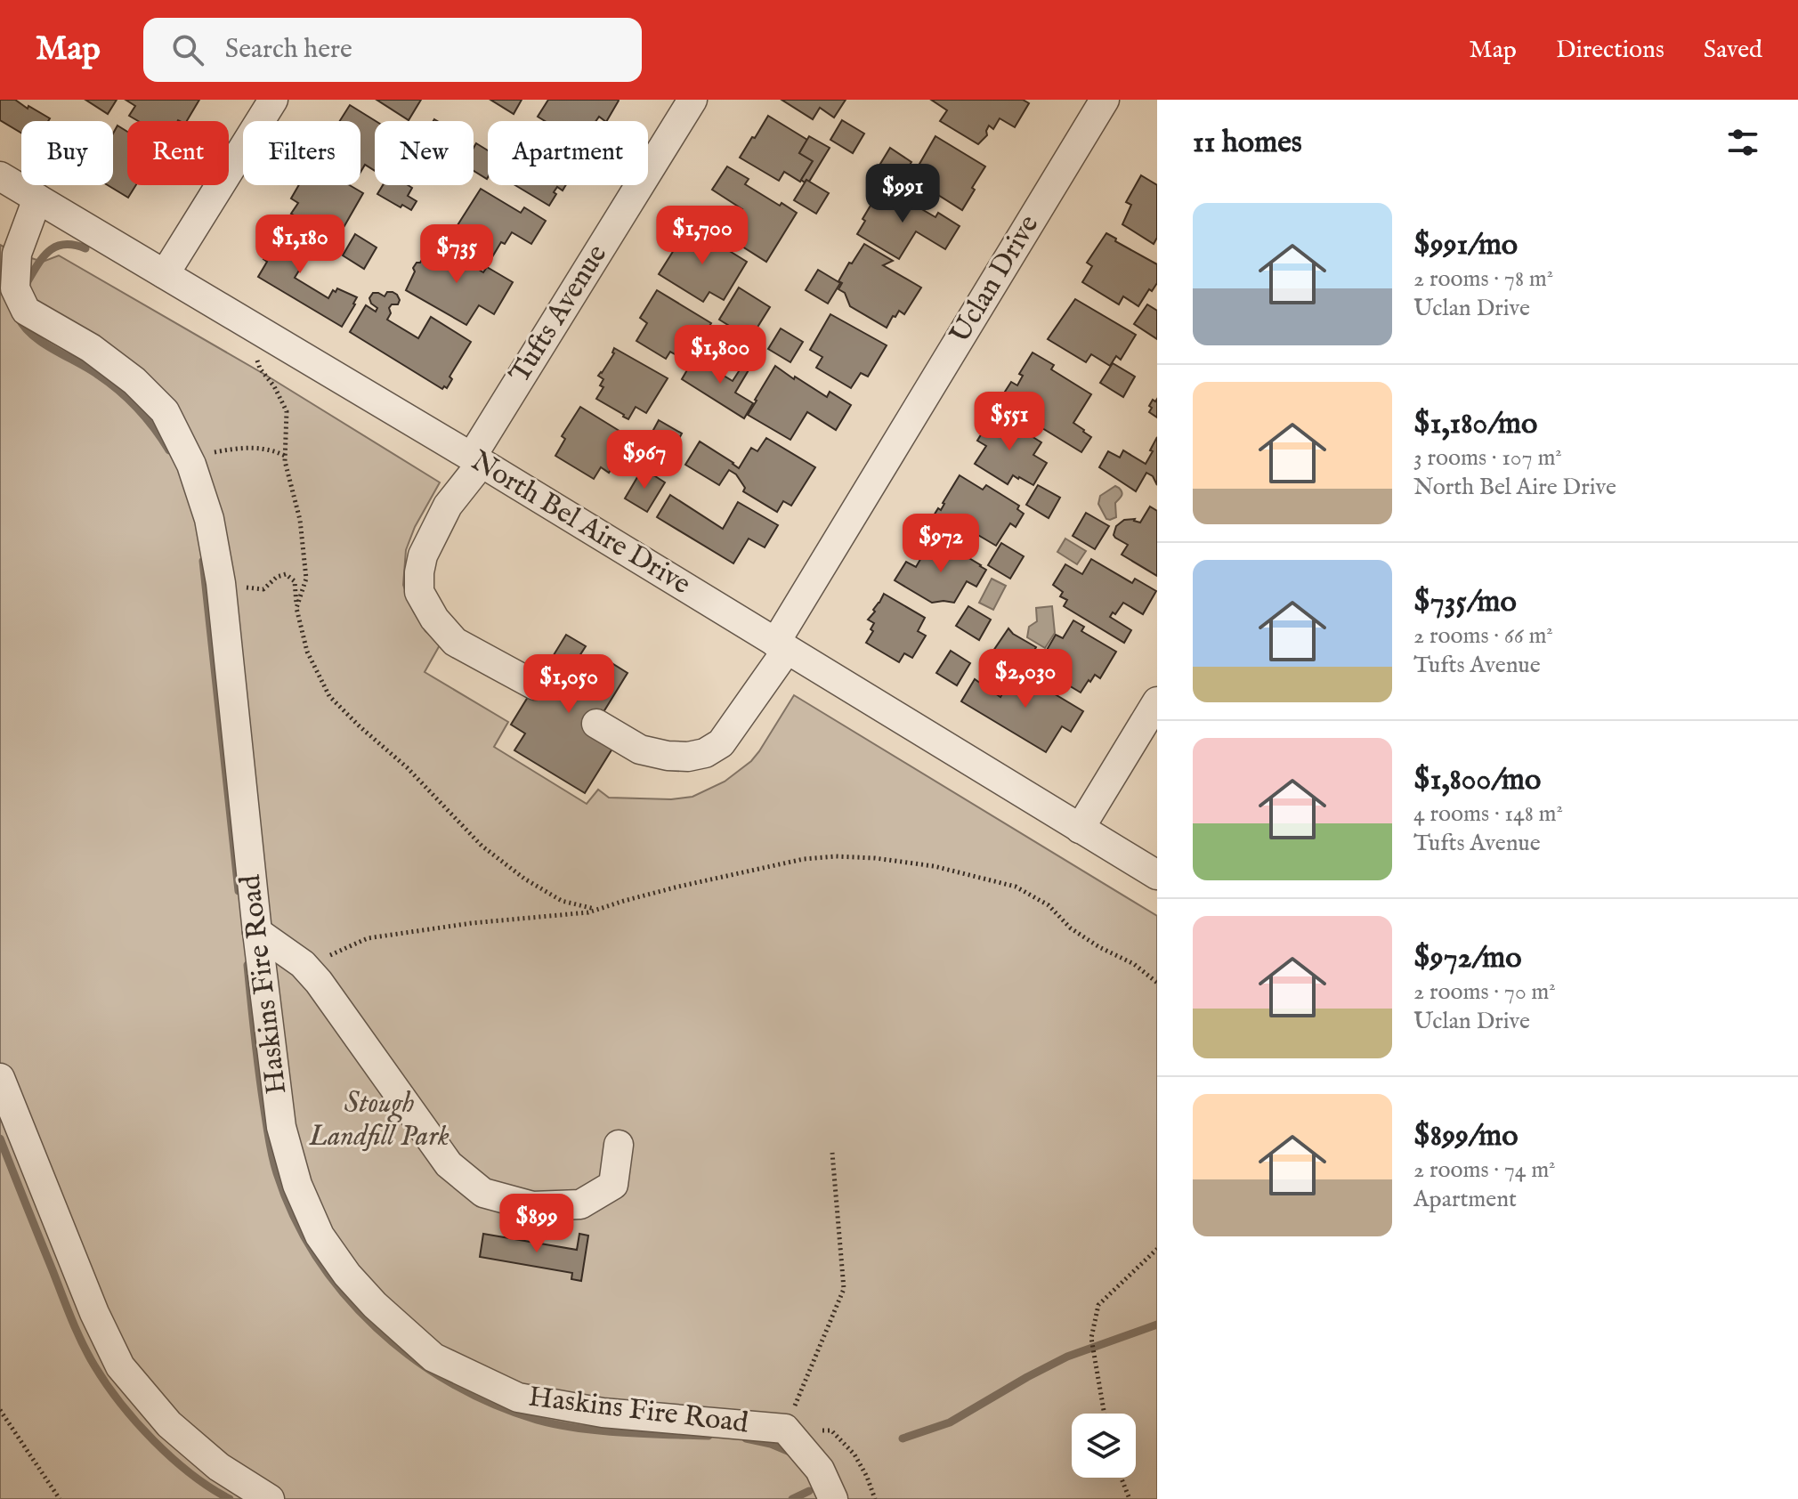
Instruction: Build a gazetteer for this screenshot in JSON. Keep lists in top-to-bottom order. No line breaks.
{"streets":{"street":["Uclan Drive","Tufts Avenue","North Bel Aire Drive","Haskins Fire Road"]},"crossings":[["Uclan Drive","North Bel Aire Drive"],["Tufts Avenue","North Bel Aire Drive"],["North Bel Aire Drive","Haskins Fire Road"]],"parks":["Stough Landfill Park"],"page":{"header":"Map","search":"Search here","nav":["Map","Directions","Saved"],"heading":"11 homes","chip":["Buy","Rent","Filters","New","Apartment"],"price":["$991","$1,700","$1,180","$735","$1,800","$551","$967","$972","$2,030","$1,050","$899"],"list":[{"name":"$991/mo","note":"2 rooms · 78 m² · Uclan Drive"},{"name":"$1,180/mo","note":"3 rooms · 107 m² · North Bel Aire Drive"},{"name":"$735/mo","note":"2 rooms · 66 m² · Tufts Avenue"},{"name":"$1,800/mo","note":"4 rooms · 148 m² · Tufts Avenue"},{"name":"$972/mo","note":"2 rooms · 70 m² · Uclan Drive"},{"name":"$899/mo","note":"2 rooms · 74 m² · Apartment"}]}}
